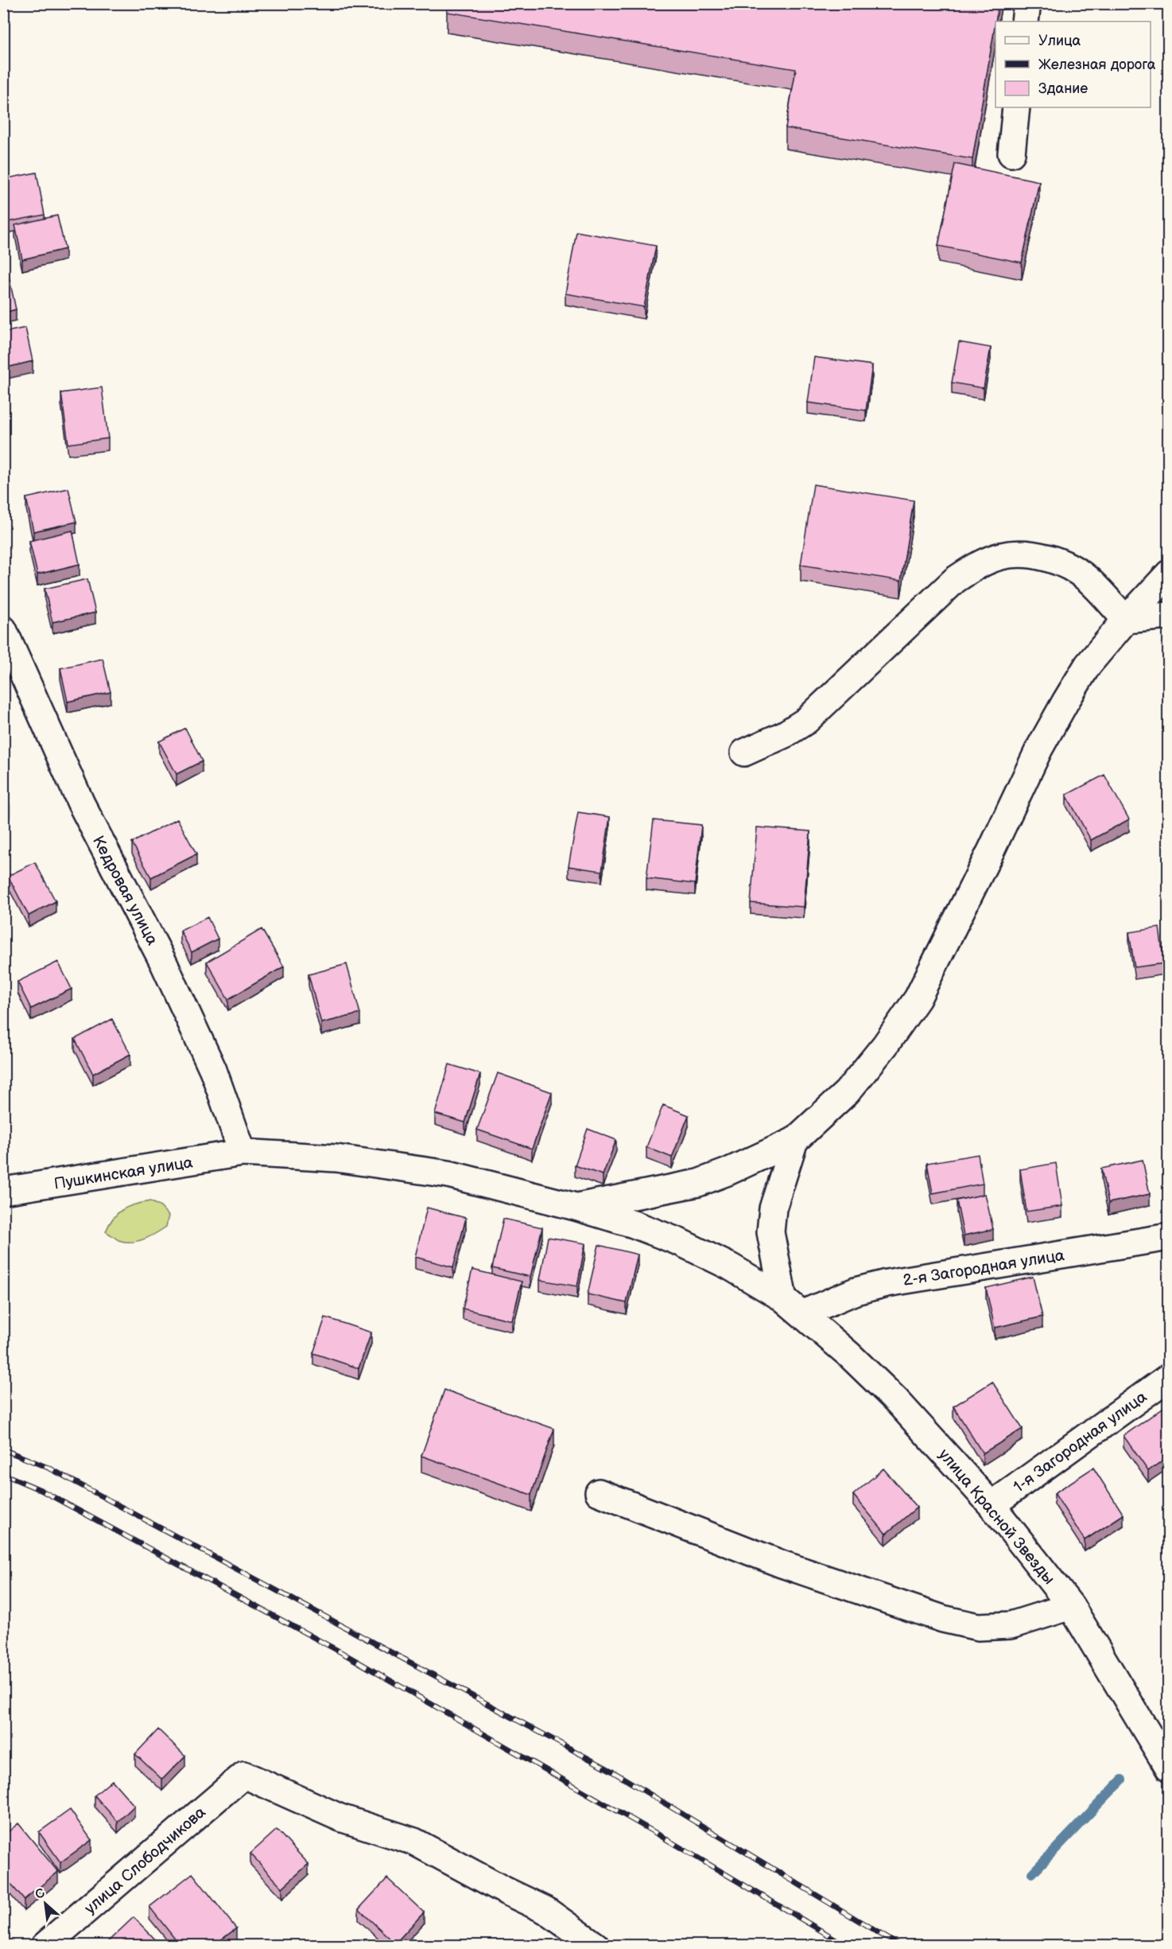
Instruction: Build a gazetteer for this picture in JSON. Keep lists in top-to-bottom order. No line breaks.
{"streets":{"street":["Кедровая улица","Пушкинская улица","2-я Загородная улица","1-я Загородная улица","улица Красной Звезды","улица Слободчикова"]},"crossings":[["Кедровая улица","Пушкинская улица"],["Пушкинская улица","улица Красной Звезды"],["2-я Загородная улица","улица Красной Звезды"],["1-я Загородная улица","улица Красной Звезды"]],"legend":["Улица","Железная дорога","Здание"],"north":"top left"}
